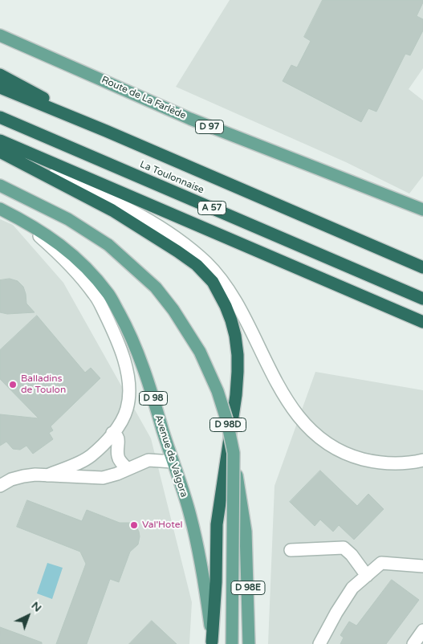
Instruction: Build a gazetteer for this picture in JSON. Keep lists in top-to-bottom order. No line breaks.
{"streets":{"highway":["La Toulonnaise","A 57"],"main road":["Route de La Farlède","D 97","D 98","D 98D","Avenue de Valgora","D 98E"]},"crossings":[["D 98D","D 98E"]],"places":["Balladins de Toulon","Val'Hotel"],"north":"top right"}
